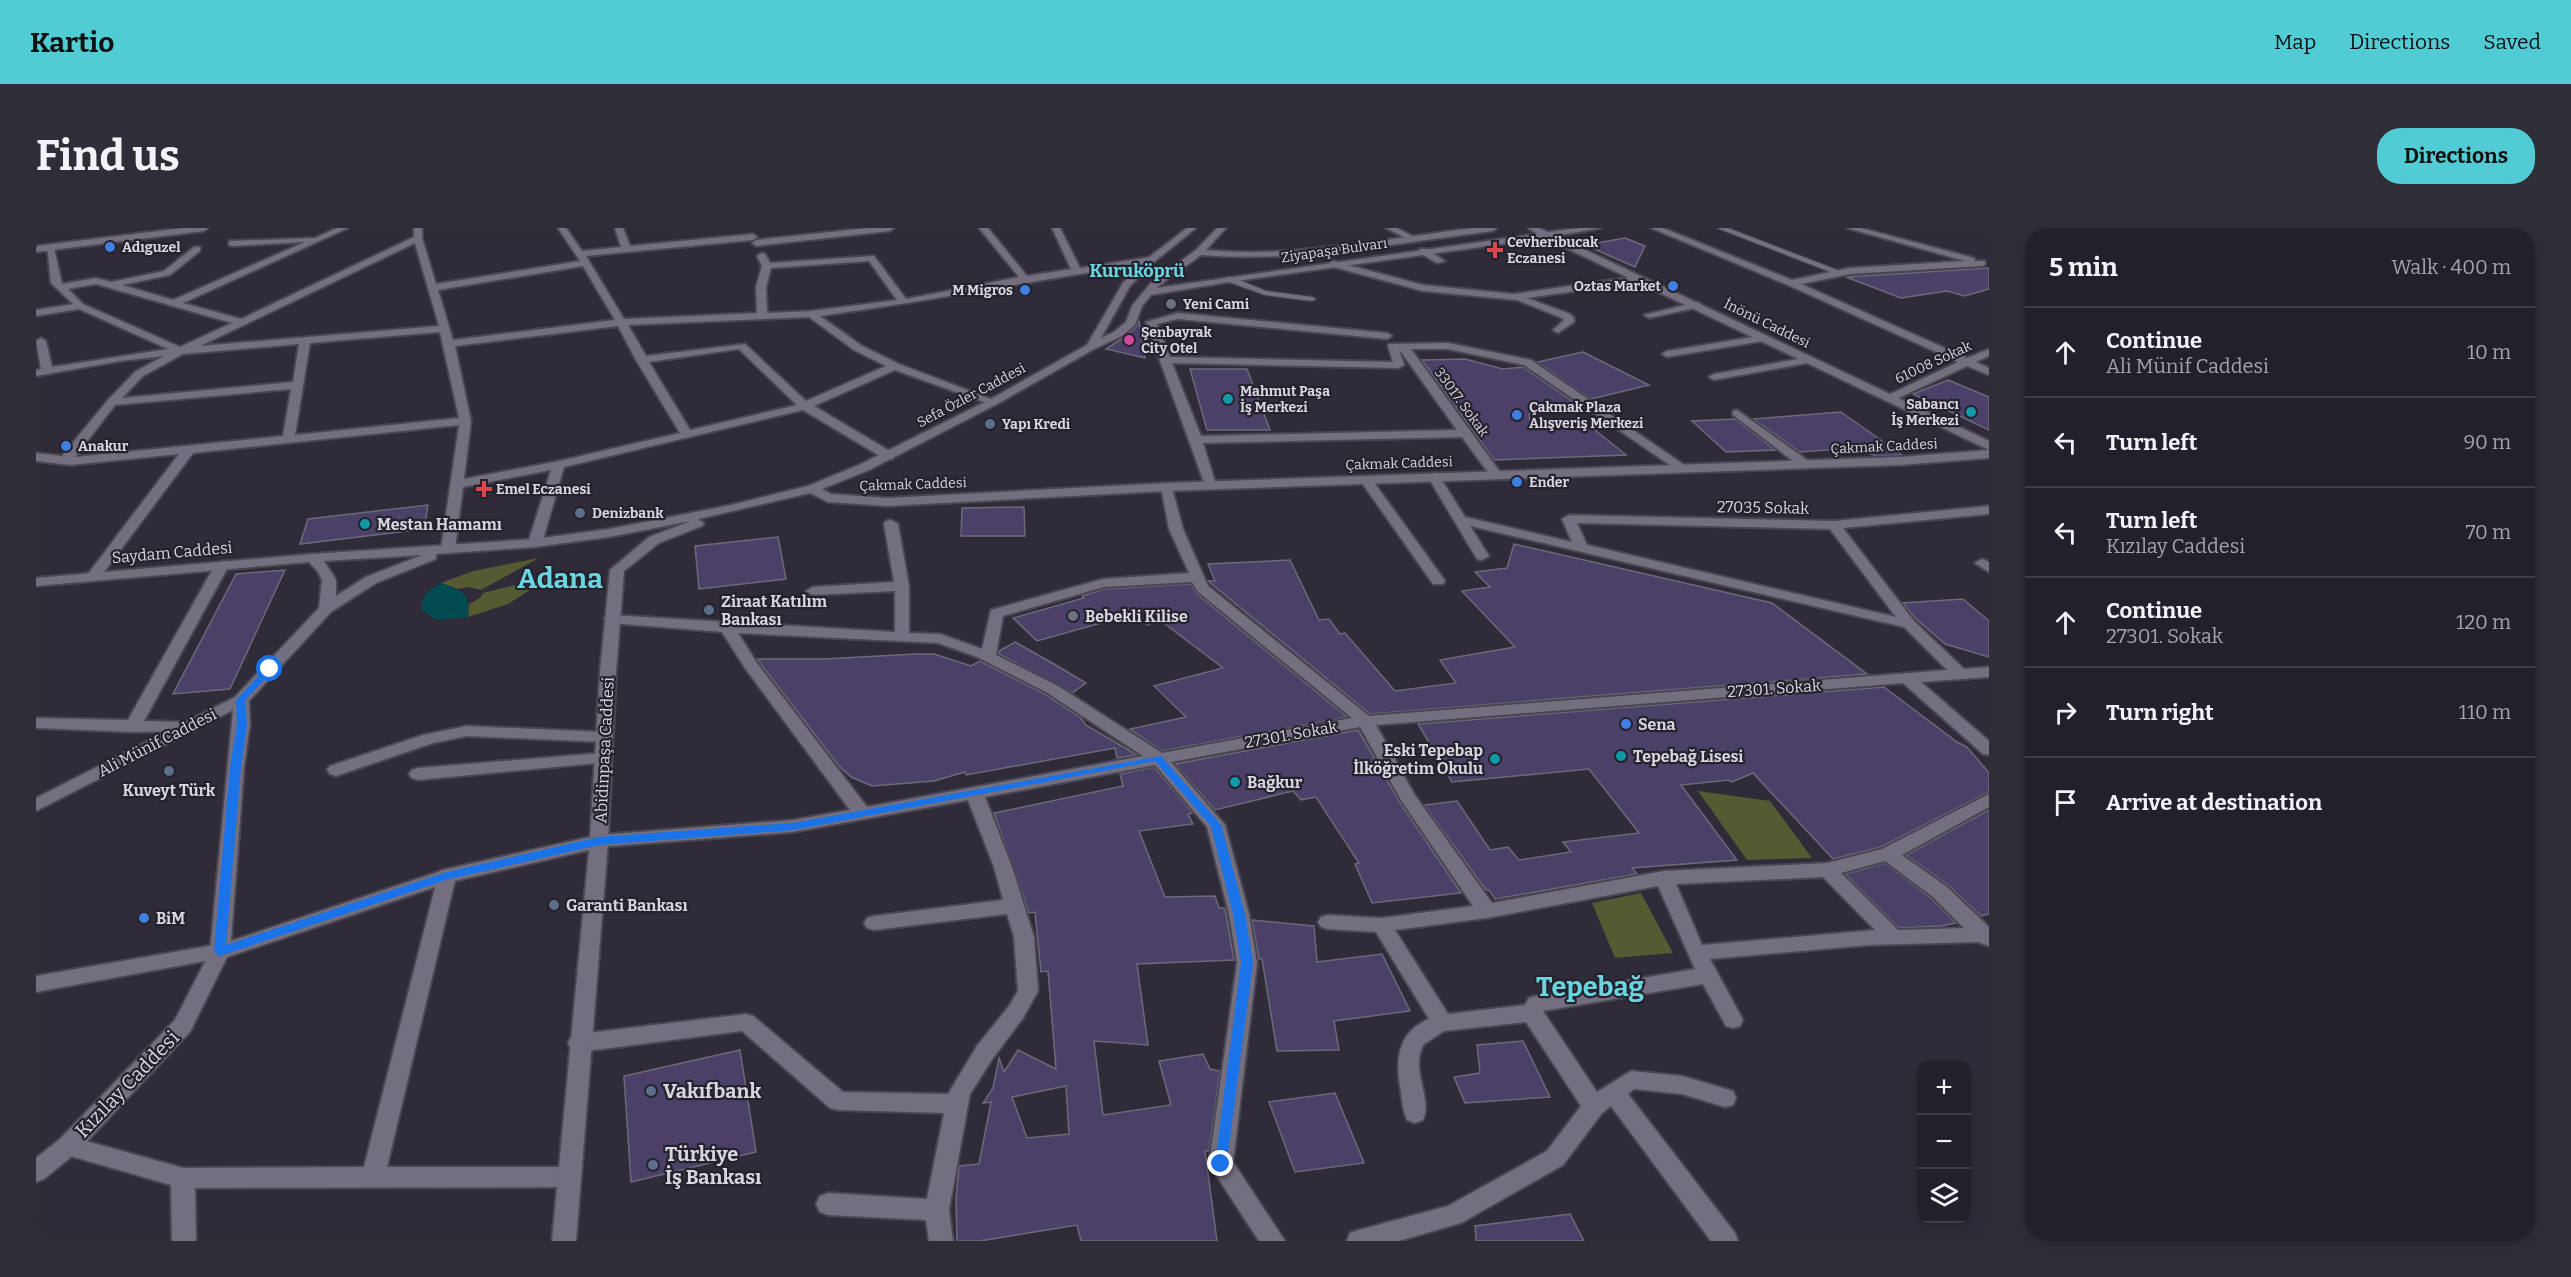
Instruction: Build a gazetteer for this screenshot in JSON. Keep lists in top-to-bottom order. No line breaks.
{"streets":{"street":["Ziyapaşa Bulvarı","İnönü Caddesi","61008 Sokak","Sefa Özler Caddesi","33017. Sokak","Çakmak Caddesi","27035 Sokak","Saydam Caddesi","27301. Sokak","Ali Münif Caddesi","Abidinpaşa Caddesi","Kızılay Caddesi"]},"crossings":[["Ziyapaşa Bulvarı","İnönü Caddesi"],["Ziyapaşa Bulvarı","Sefa Özler Caddesi"],["İnönü Caddesi","61008 Sokak"],["Sefa Özler Caddesi","Çakmak Caddesi"],["Sefa Özler Caddesi","Abidinpaşa Caddesi"],["33017. Sokak","Çakmak Caddesi"],["Saydam Caddesi","Ali Münif Caddesi"],["27301. Sokak","Abidinpaşa Caddesi"]],"districts":["Kuruköprü","Adana","Tepebağ"],"places":{"other":["Adıguzel","Oztas Market","M Migros","Yeni Cami","Şenbayrak City Otel","Mahmut Paşa İş Merkezi","Sabancı İş Merkezi","Çakmak Plaza Alışveriş Merkezi","Yapı Kredi","Anakur","Ender","Denizbank","Mestan Hamamı","Ziraat Katılım Bankası","Bebekli Kilise","Sena","Tepebağ Lisesi","Eski Tepebap İlköğretim Okulu","Kuveyt Türk","Bağkur","Garanti Bankası","BiM","Vakıfbank","Türkiye İş Bankası"],"health":["Cevheribucak Eczanesi","Emel Eczanesi"]},"page":{"header":"Kartio","nav":["Map","Directions","Saved"],"buttons":"Directions","title":"Find us","heading":["5 min","Walk · 400 m"],"list":[["Continue","Ali Münif Caddesi","10 m"],["Turn left","90 m"],["Turn left","Kızılay Caddesi","70 m"],["Continue","27301. Sokak","120 m"],["Turn right","110 m"],"Arrive at destination"],"map_buttons":["+","−"]}}
